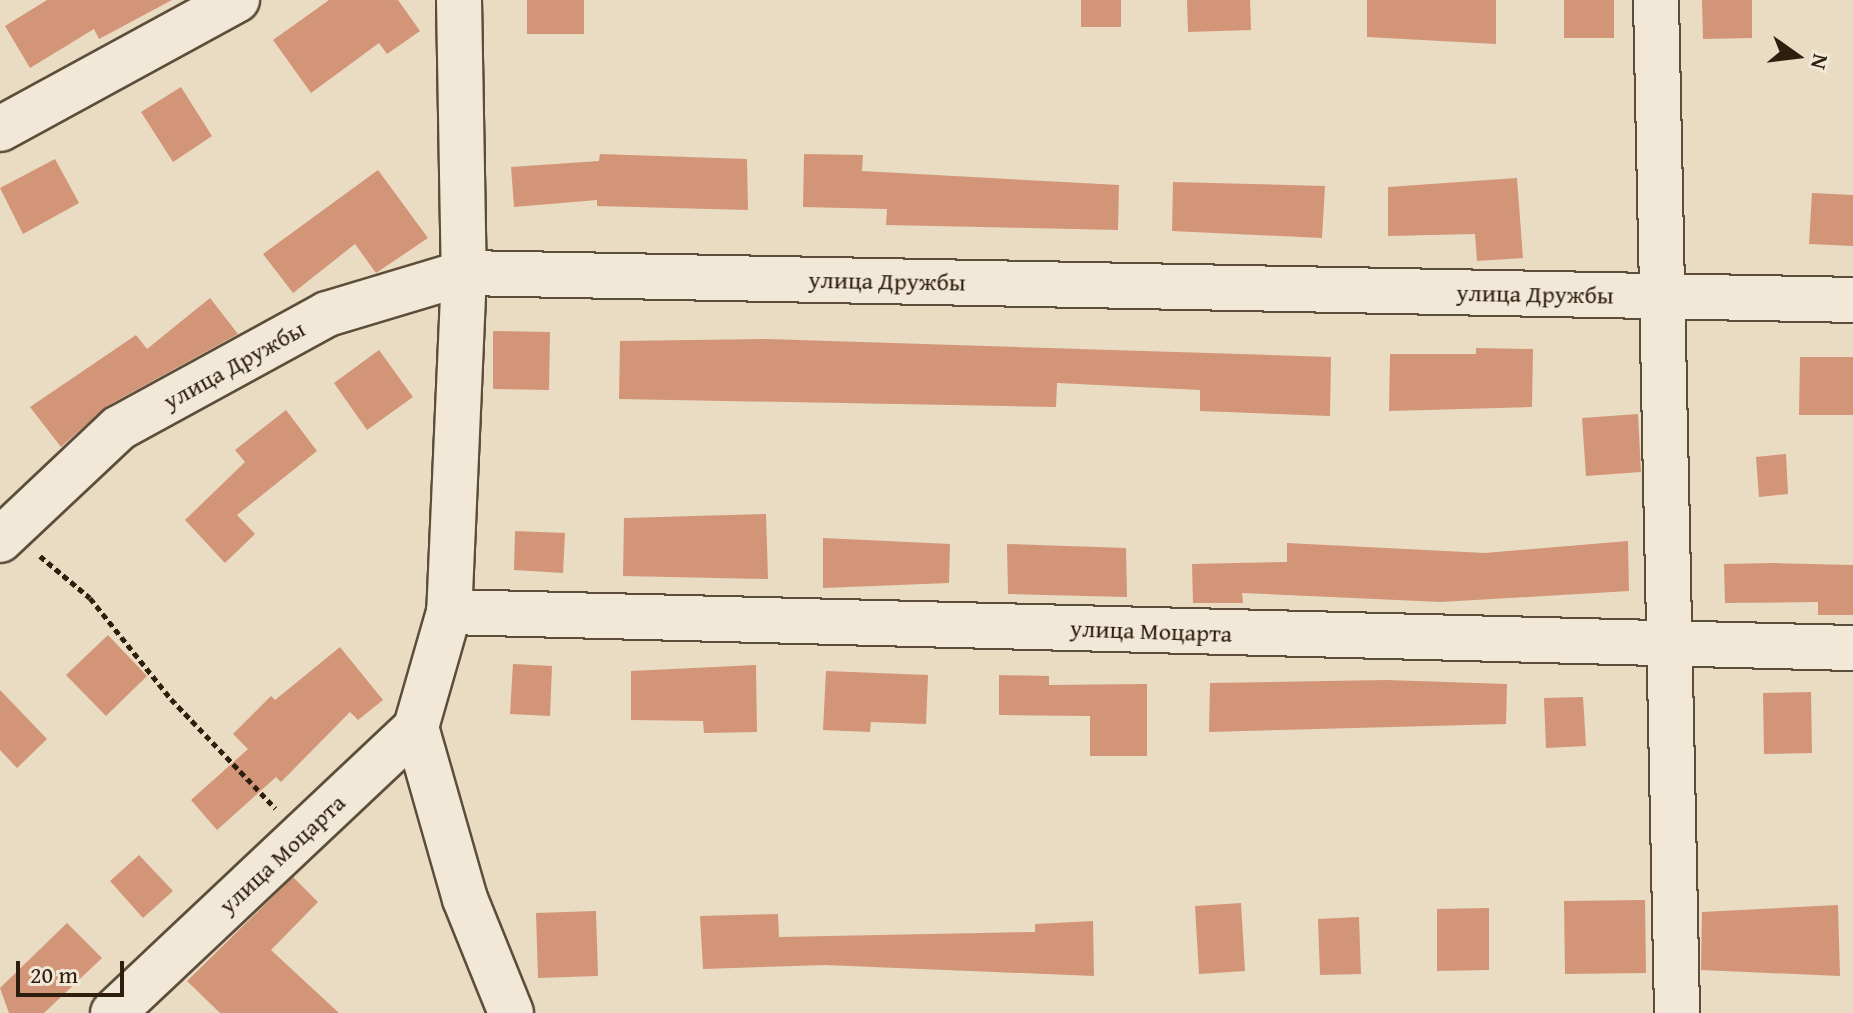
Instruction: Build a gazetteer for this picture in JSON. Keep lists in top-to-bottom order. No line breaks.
{"streets":{"street":["улица Дружбы","улица Моцарта"]},"scale_bar":"20 m","north":"right"}
